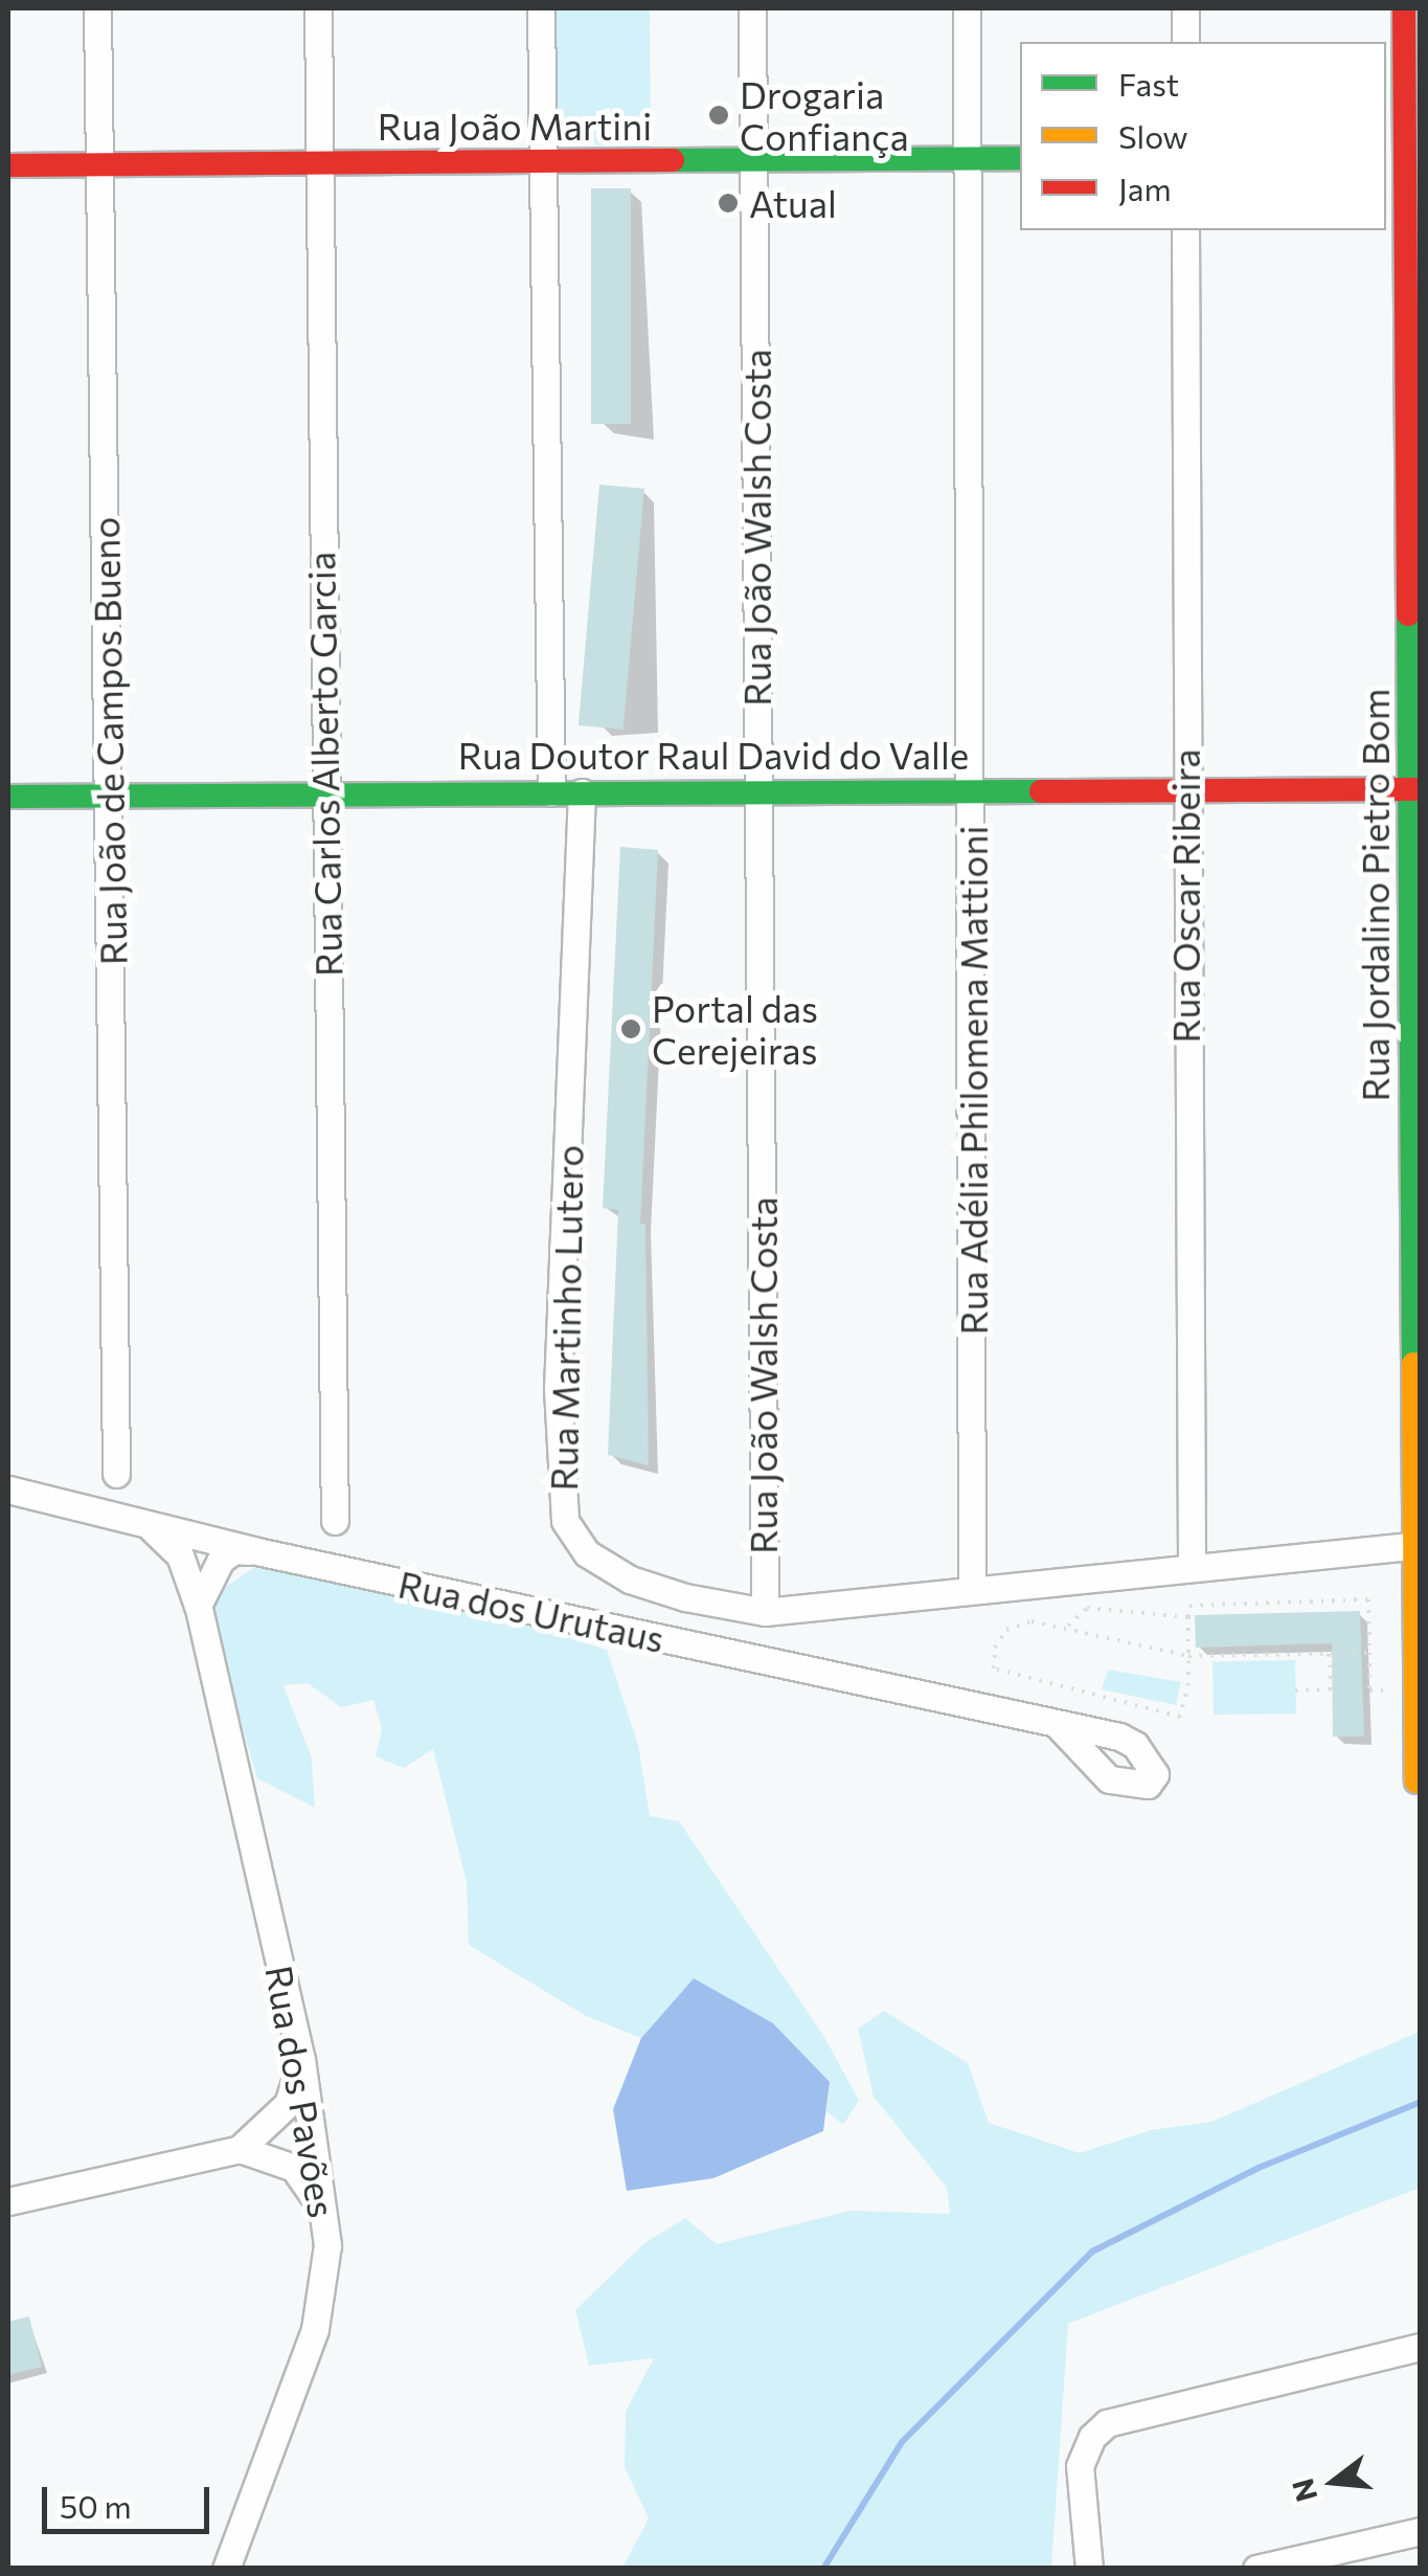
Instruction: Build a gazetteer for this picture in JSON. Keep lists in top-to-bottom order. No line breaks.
{"streets":{"street":["Rua João Martini","Rua João Walsh Costa","Rua João de Campos Bueno","Rua Doutor Raul David do Valle","Rua Carlos Alberto Garcia","Rua Jordalino Pietro Bom","Rua Oscar Ribeira","Rua Adélia Philomena Mattioni","Rua Martinho Lutero","Rua dos Urutaus","Rua dos Pavões"]},"crossings":[["Rua João Martini","Rua João Walsh Costa"],["Rua João Martini","Rua João de Campos Bueno"],["Rua João Martini","Rua Carlos Alberto Garcia"],["Rua João Martini","Rua Adélia Philomena Mattioni"],["Rua João Walsh Costa","Rua Doutor Raul David do Valle"],["Rua João Walsh Costa","Rua Martinho Lutero"],["Rua João de Campos Bueno","Rua Doutor Raul David do Valle"],["Rua Doutor Raul David do Valle","Rua Carlos Alberto Garcia"],["Rua Doutor Raul David do Valle","Rua Jordalino Pietro Bom"],["Rua Doutor Raul David do Valle","Rua Oscar Ribeira"],["Rua Doutor Raul David do Valle","Rua Adélia Philomena Mattioni"],["Rua Doutor Raul David do Valle","Rua Martinho Lutero"],["Rua Jordalino Pietro Bom","Rua Martinho Lutero"],["Rua Oscar Ribeira","Rua Martinho Lutero"],["Rua Adélia Philomena Mattioni","Rua Martinho Lutero"],["Rua dos Urutaus","Rua dos Pavões"]],"places":["Drogaria Confiança","Atual","Portal das Cerejeiras"],"legend":["Fast","Slow","Jam"],"scale_bar":"50 m","north":"left"}
